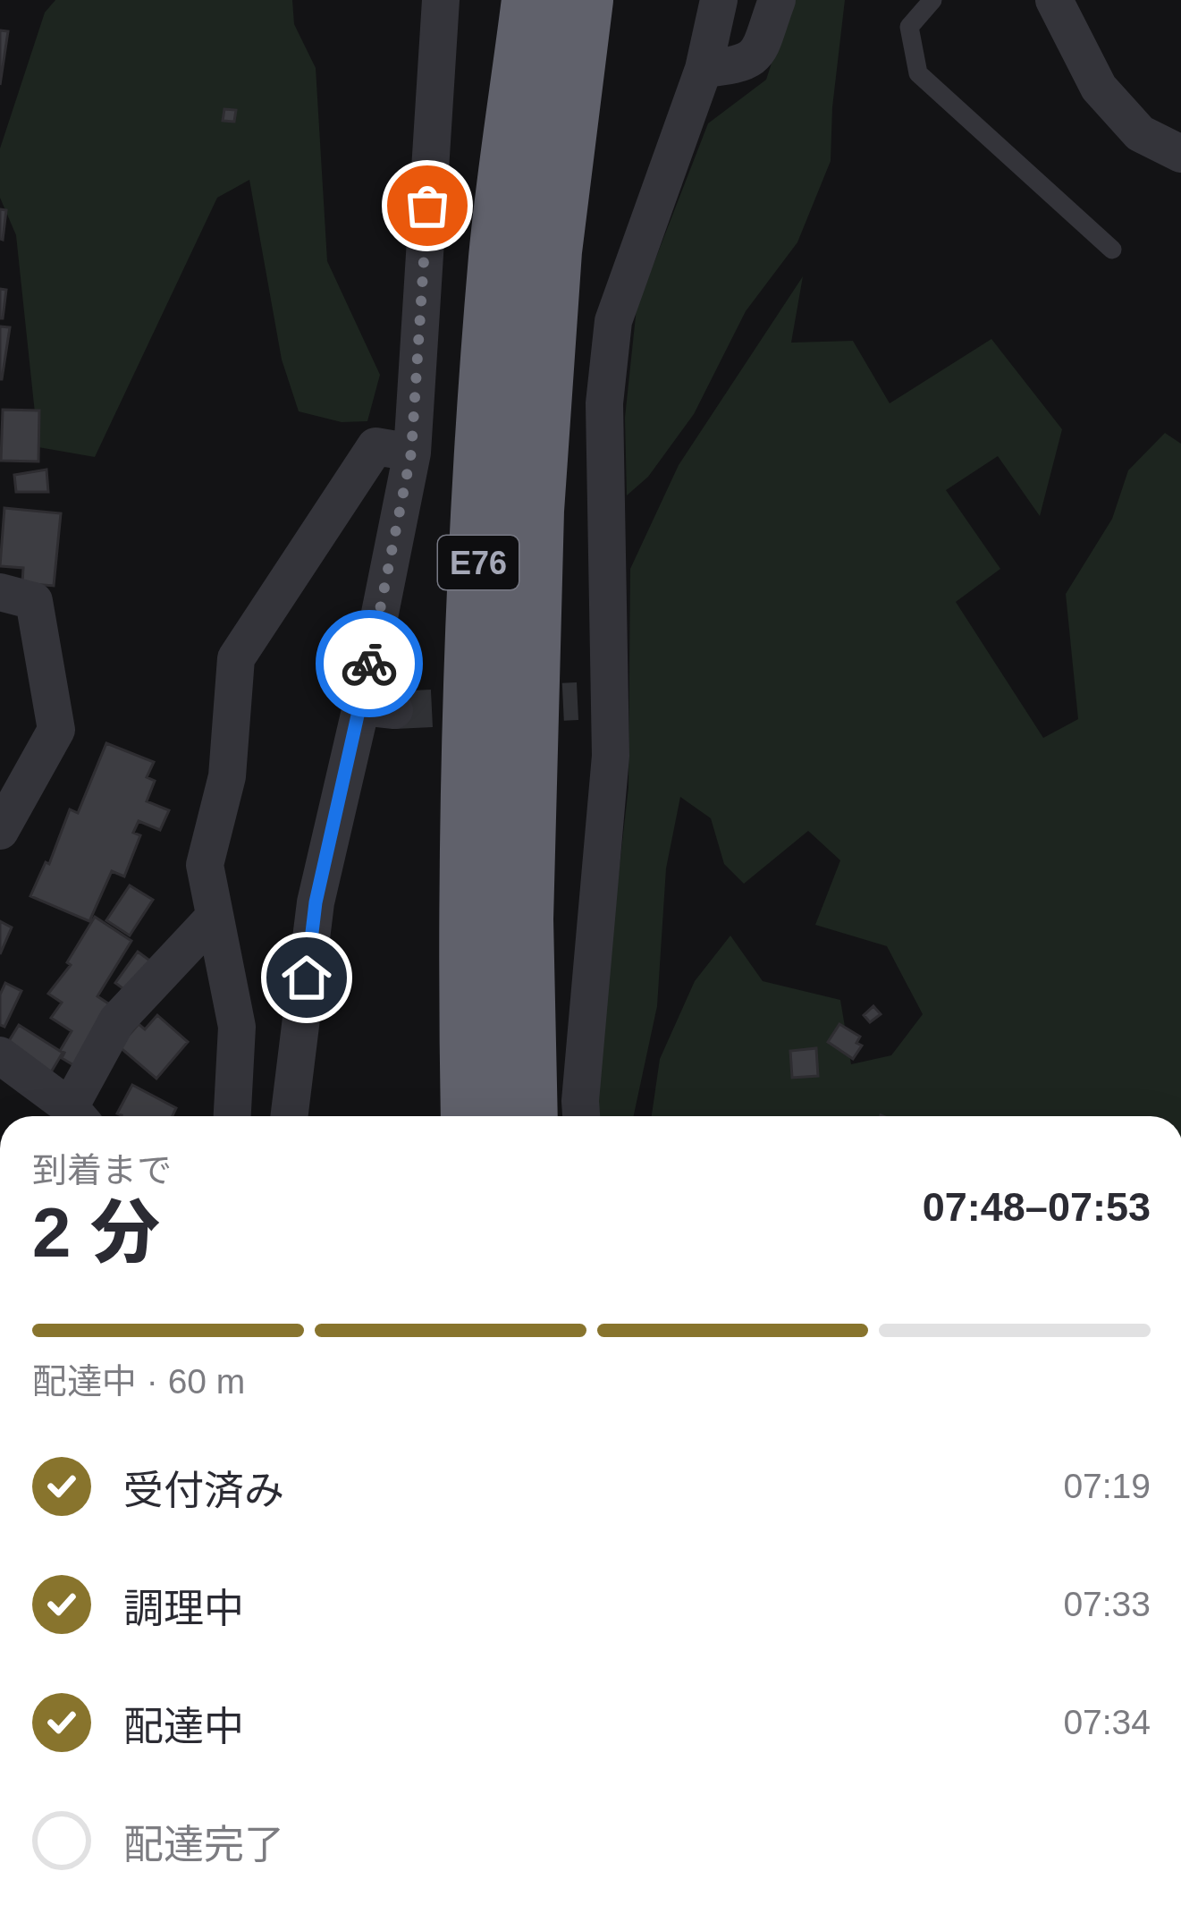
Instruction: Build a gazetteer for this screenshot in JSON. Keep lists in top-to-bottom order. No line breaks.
{"streets":{"highway":["E76"]},"page":{"heading":["2 分","到着まで","07:48–07:53"],"bar":"配達中 · 60 m","list":[["受付済み","07:19"],["調理中","07:33"],["配達中","07:34"],"配達完了"]}}
